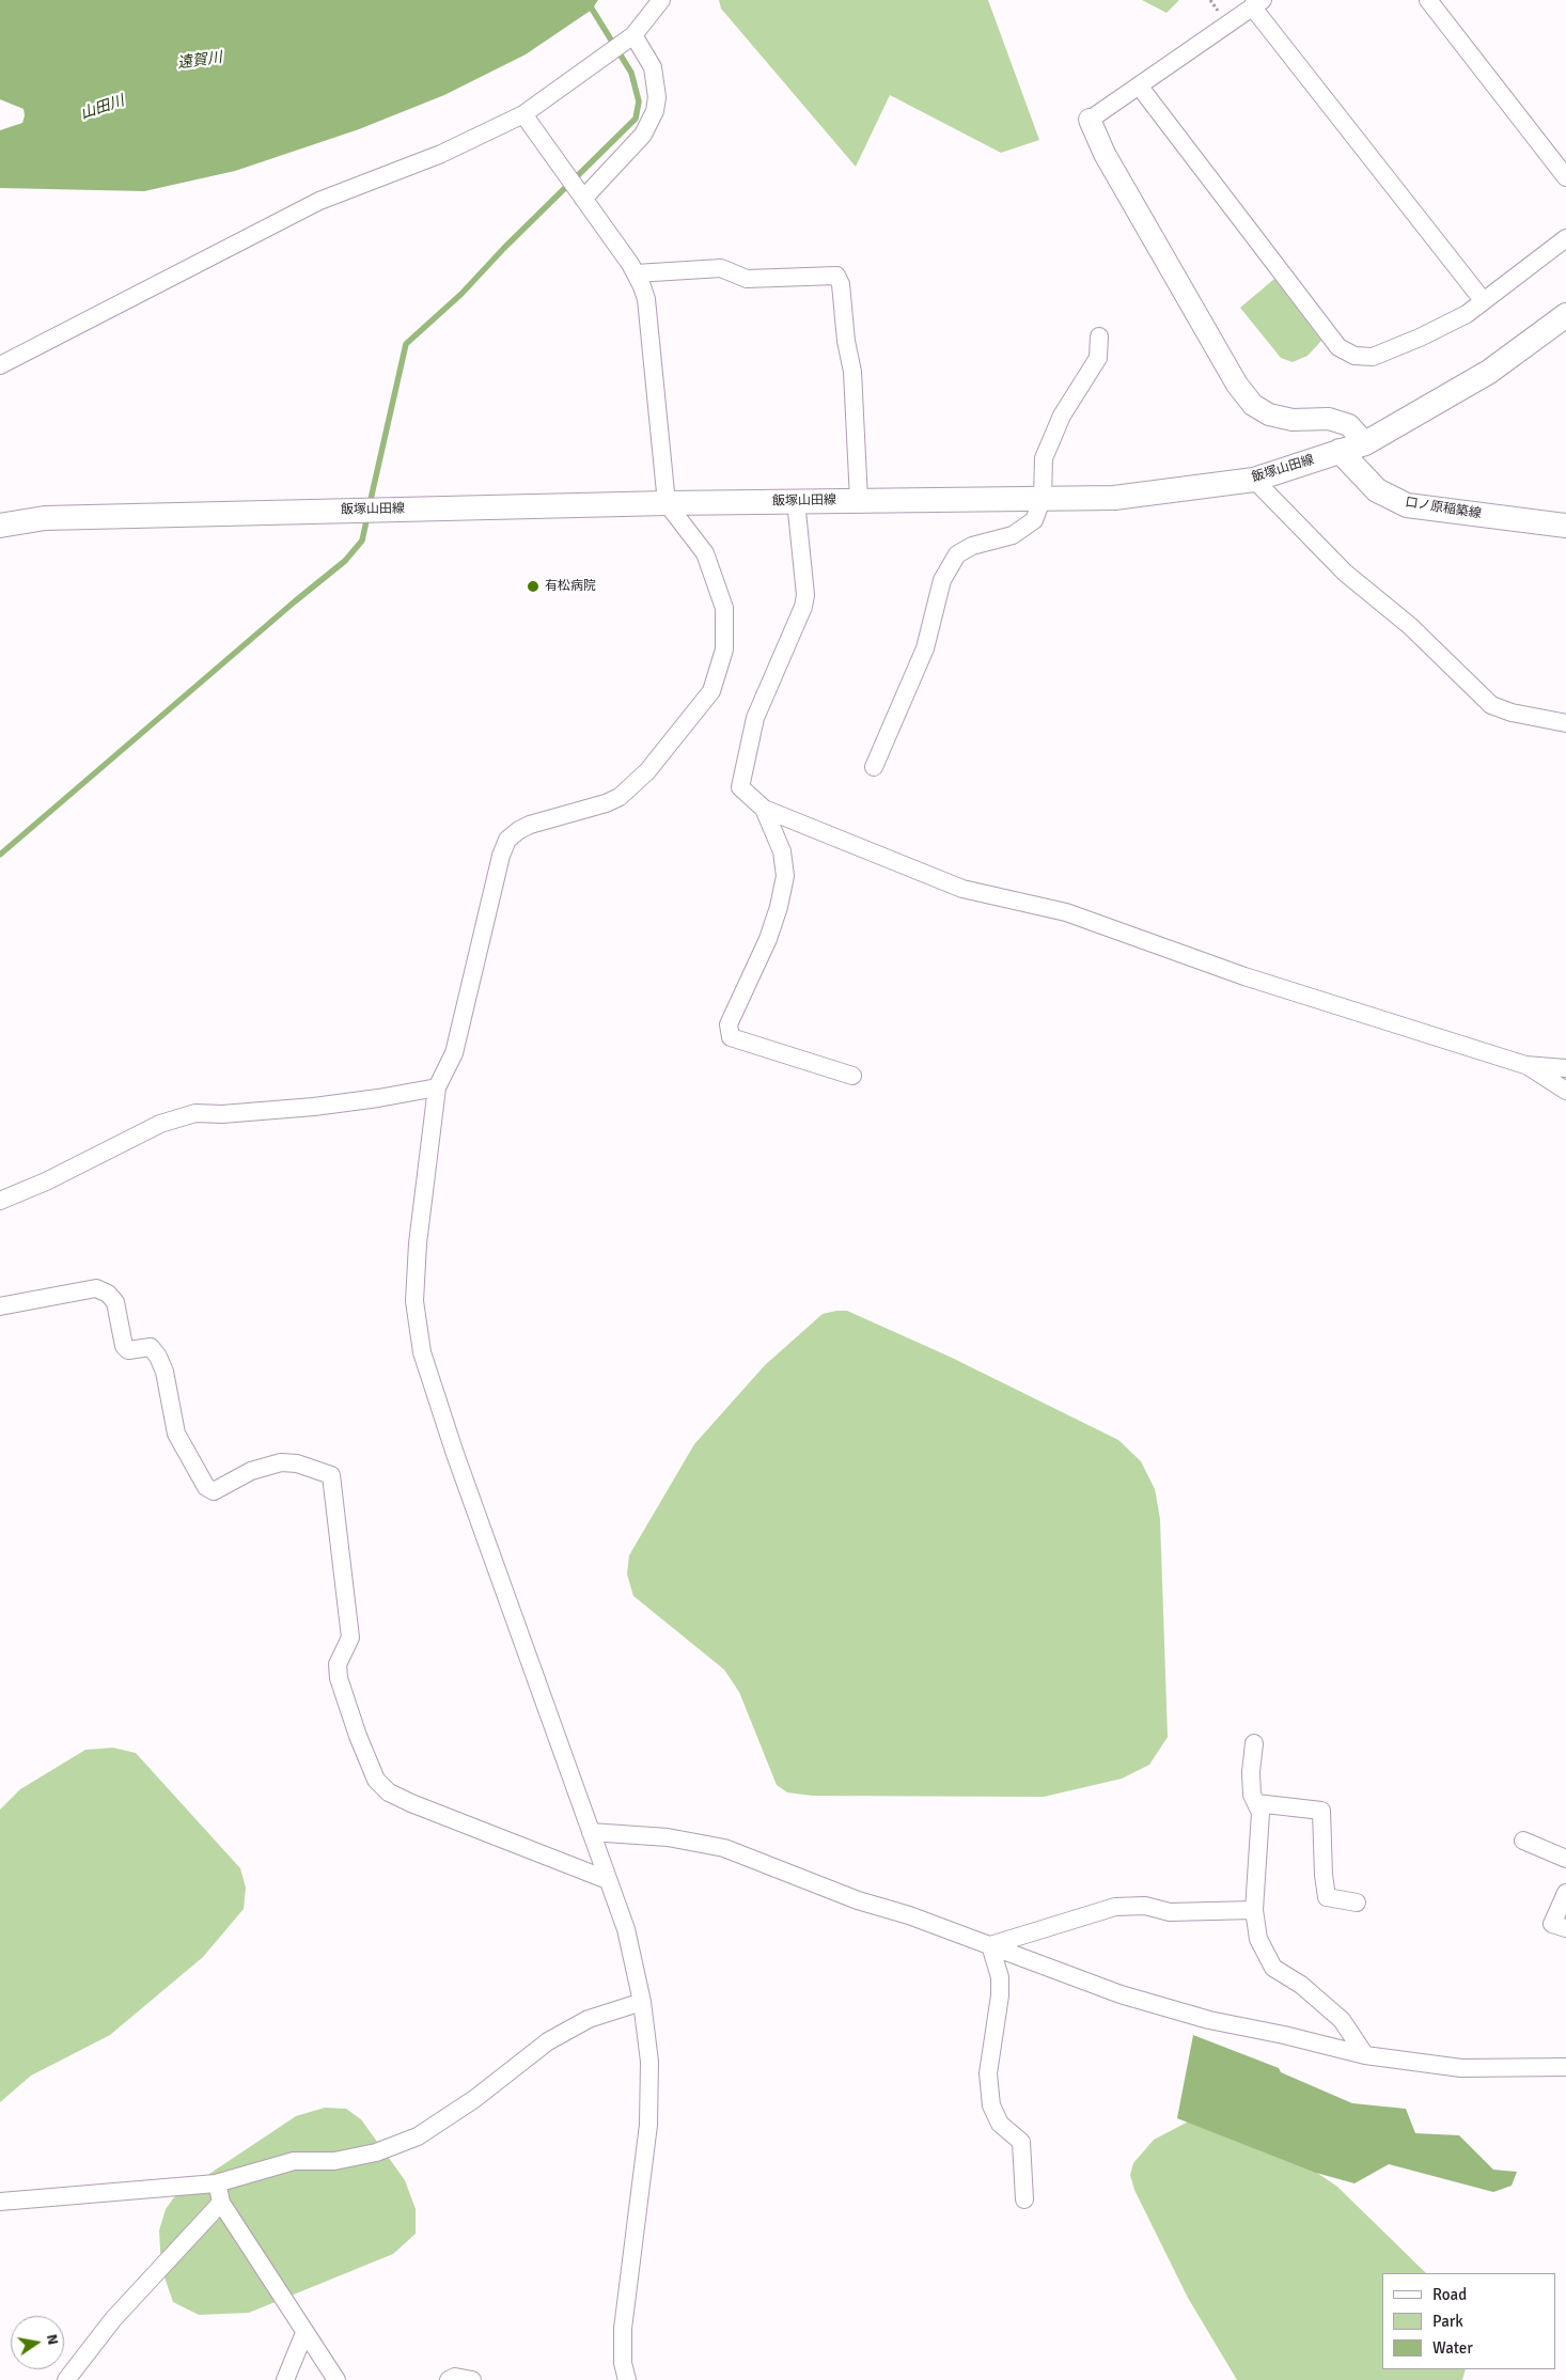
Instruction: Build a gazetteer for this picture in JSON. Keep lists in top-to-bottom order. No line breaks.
{"streets":{"main road":["飯塚山田線","口ノ原稲築線"]},"crossings":[["飯塚山田線","口ノ原稲築線"]],"water":["遠賀川","山田川"],"places":["有松病院"],"legend":["Road","Park","Water"],"north":"right"}
